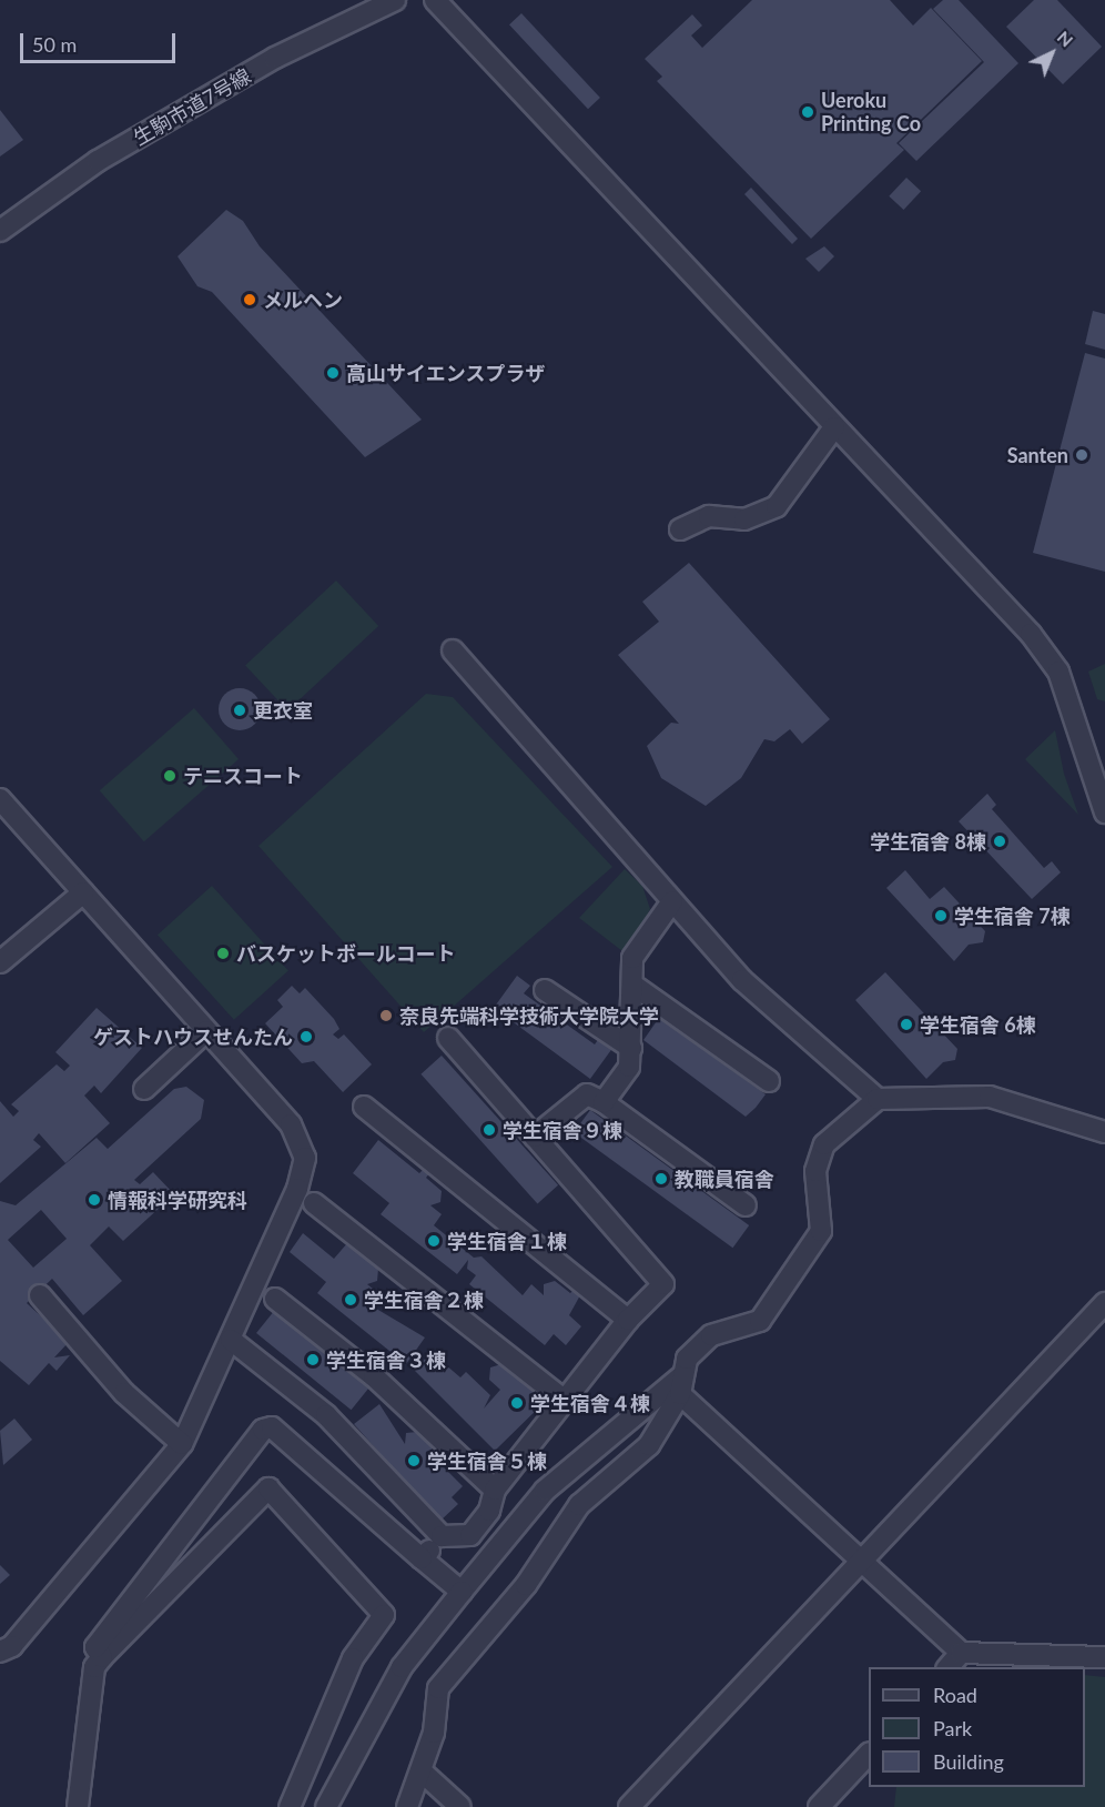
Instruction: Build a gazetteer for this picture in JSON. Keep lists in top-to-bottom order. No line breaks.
{"streets":{"street":["生駒市道7号線"]},"places":["Ueroku Printing Co","メルヘン","高山サイエンスプラザ","Santen","更衣室","テニスコート","学生宿舎 8棟","学生宿舎 7棟","バスケットボールコート","奈良先端科学技術大学院大学","学生宿舎 6棟","ゲストハウスせんたん","学生宿舎９棟","教職員宿舎","情報科学研究科","学生宿舎１棟","学生宿舎２棟","学生宿舎３棟","学生宿舎４棟","学生宿舎５棟"],"legend":["Road","Park","Building"],"scale_bar":"50 m","north":"top right"}
